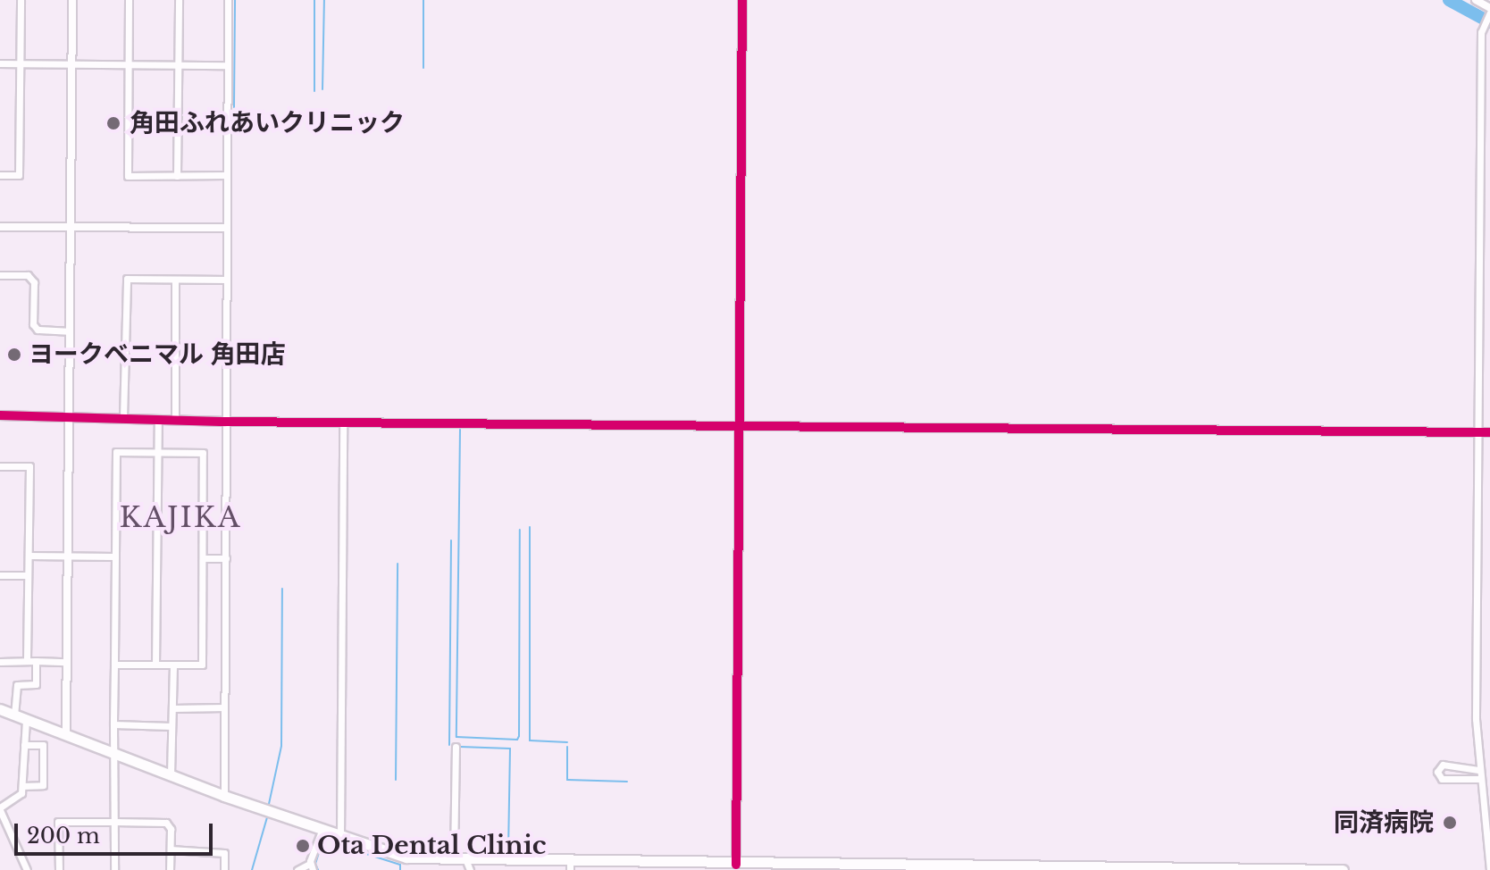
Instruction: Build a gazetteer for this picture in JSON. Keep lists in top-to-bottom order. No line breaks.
{"districts":["KAJIKA"],"places":["角田ふれあいクリニック","ヨークベニマル 角田店","同済病院","Ota Dental Clinic"],"scale_bar":"200 m"}
